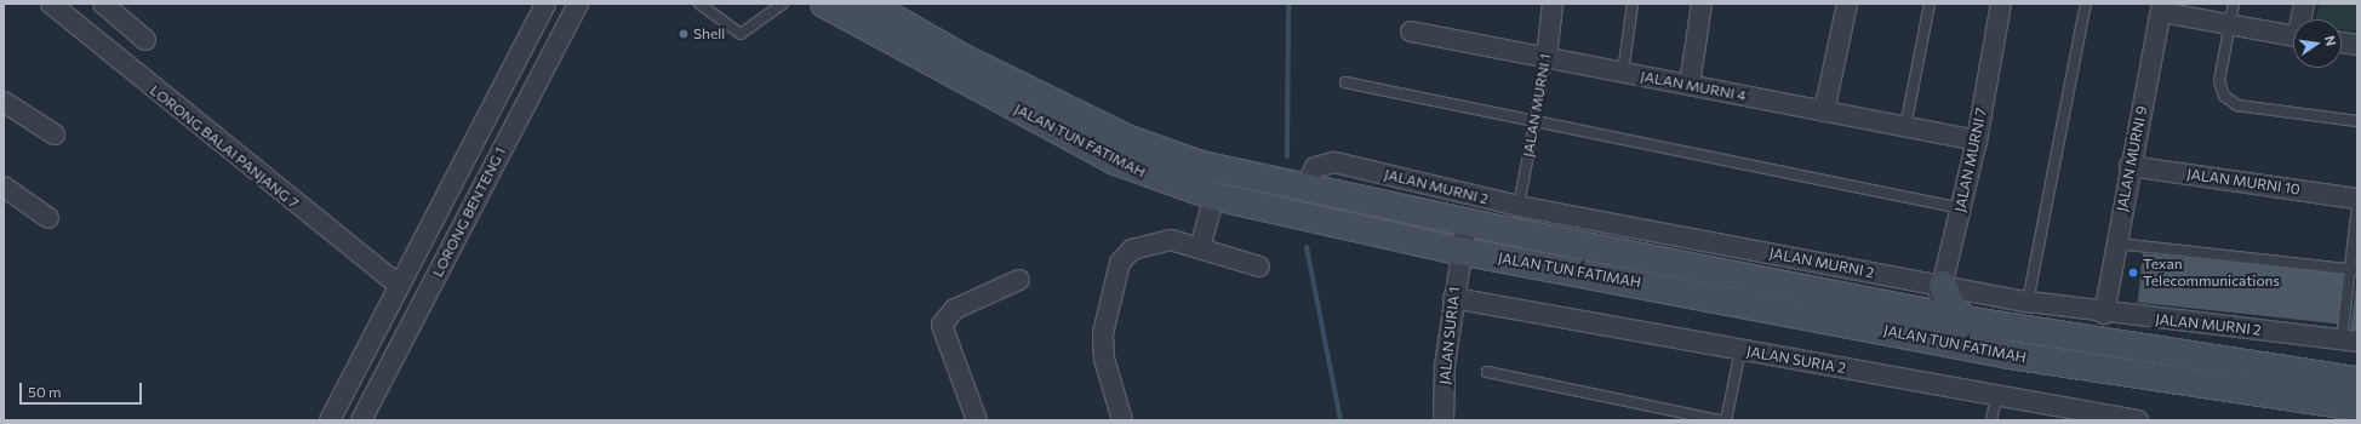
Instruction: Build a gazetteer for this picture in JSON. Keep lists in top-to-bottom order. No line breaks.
{"streets":{"main road":["JALAN TUN FATIMAH"],"street":["JALAN MURNI 4","JALAN MURNI 1","LORONG BALAI PANJANG 7","JALAN MURNI 9","JALAN MURNI 7","JALAN MURNI 10","JALAN MURNI 2","LORONG BENTENG 1","JALAN SURIA 1","JALAN SURIA 2"]},"crossings":[["JALAN MURNI 4","JALAN MURNI 1"],["JALAN MURNI 4","JALAN MURNI 7"],["JALAN MURNI 1","JALAN MURNI 2"],["JALAN TUN FATIMAH","JALAN MURNI 7"],["JALAN TUN FATIMAH","JALAN MURNI 2"],["JALAN TUN FATIMAH","JALAN SURIA 1"],["JALAN MURNI 9","JALAN MURNI 10"],["JALAN MURNI 9","JALAN MURNI 2"],["JALAN MURNI 7","JALAN MURNI 2"],["JALAN SURIA 1","JALAN SURIA 2"]],"places":["Shell","Texan Telecommunications"],"scale_bar":"50 m","north":"right"}
